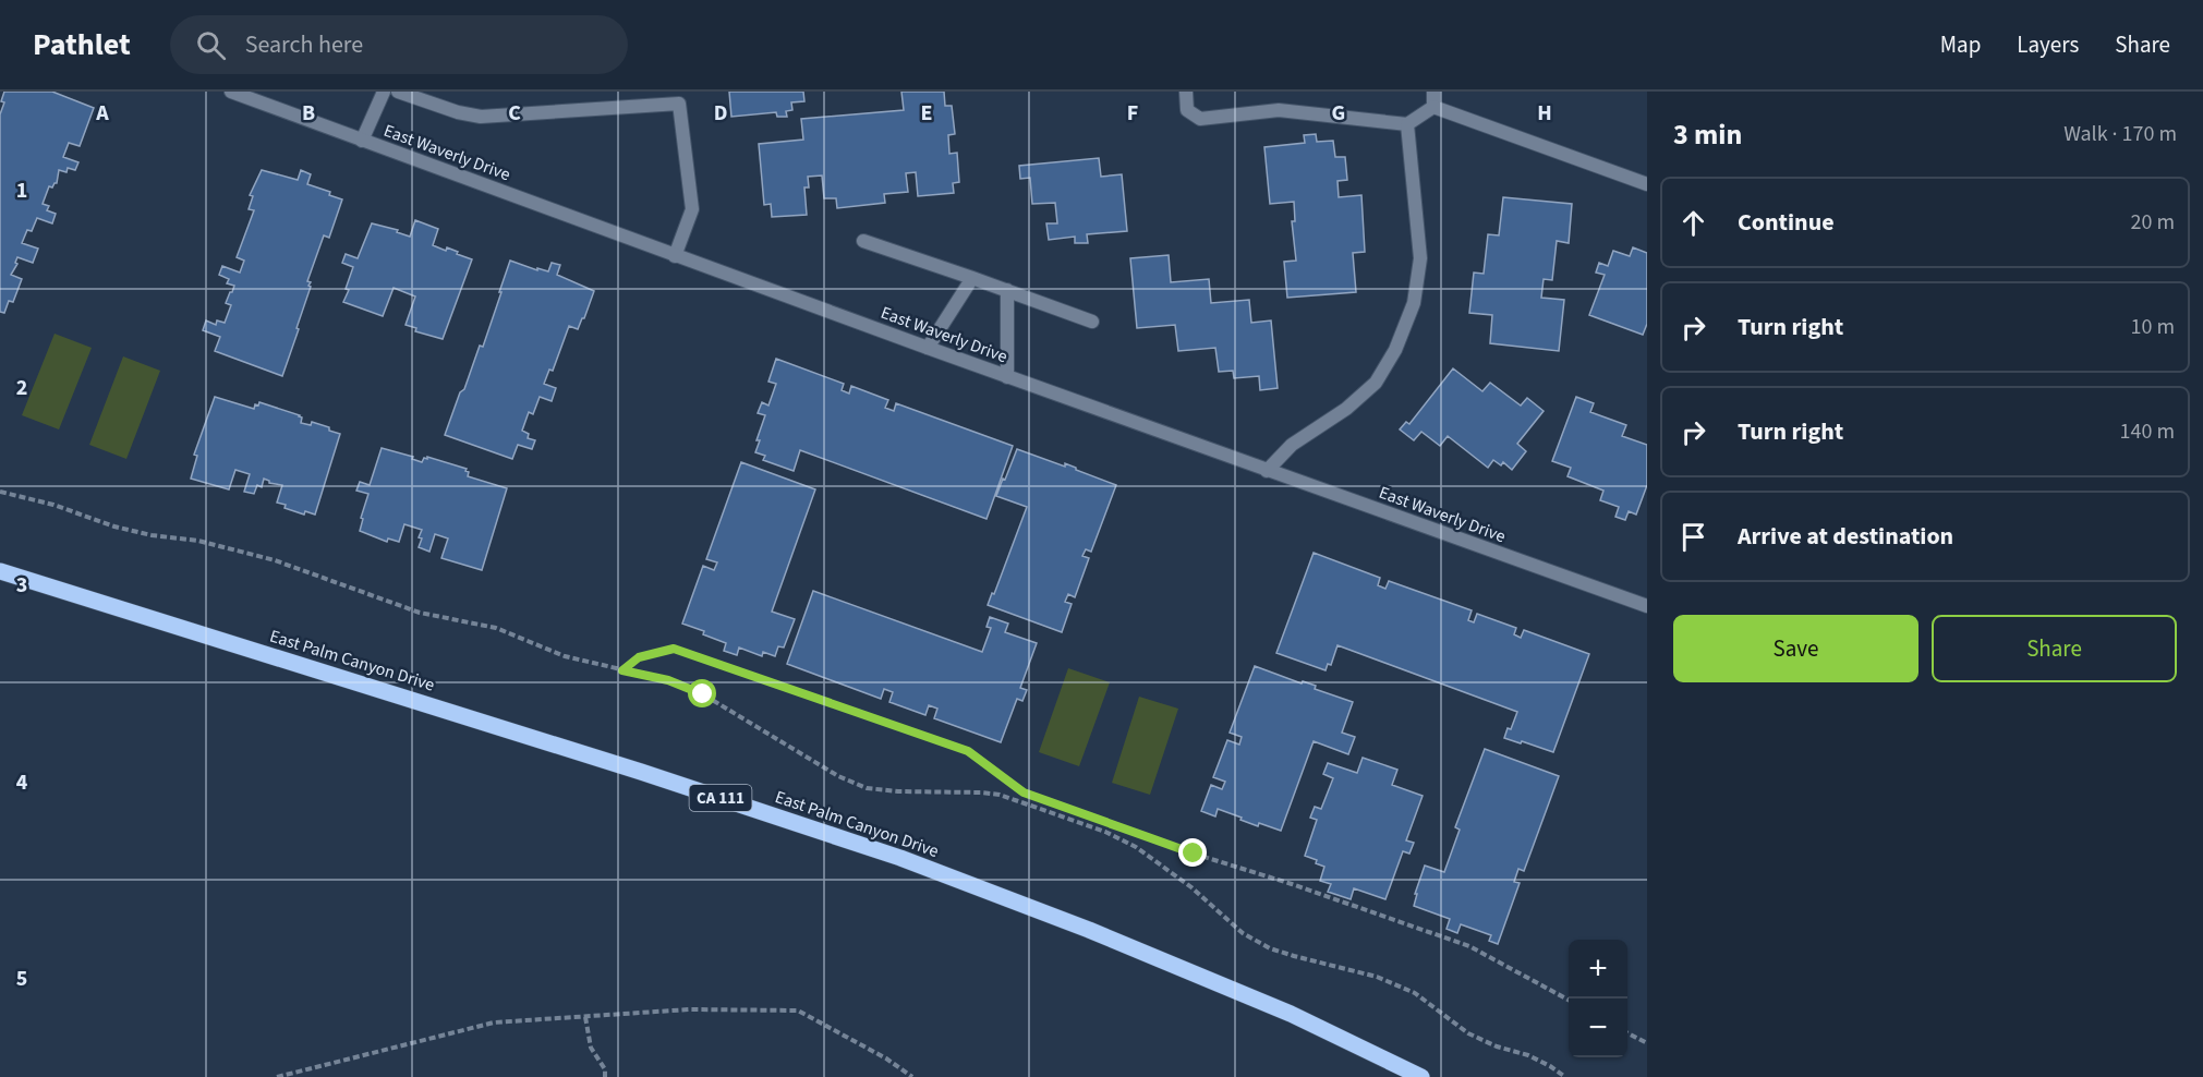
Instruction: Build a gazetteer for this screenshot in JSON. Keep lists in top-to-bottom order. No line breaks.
{"streets":{"main road":["East Palm Canyon Drive","CA 111"],"street":["East Waverly Drive"]},"page":{"header":"Pathlet","search":"Search here","nav":["Map","Layers","Share"],"heading":["3 min","Walk · 170 m"],"list":[["Continue","20 m"],["Turn right","10 m"],["Turn right","140 m"],"Arrive at destination"],"buttons":["Save","Share"],"map_buttons":["+","−"]},"grid":{"columns":["A","B","C","D","E","F","G","H"],"rows":["1","2","3","4","5"]}}
